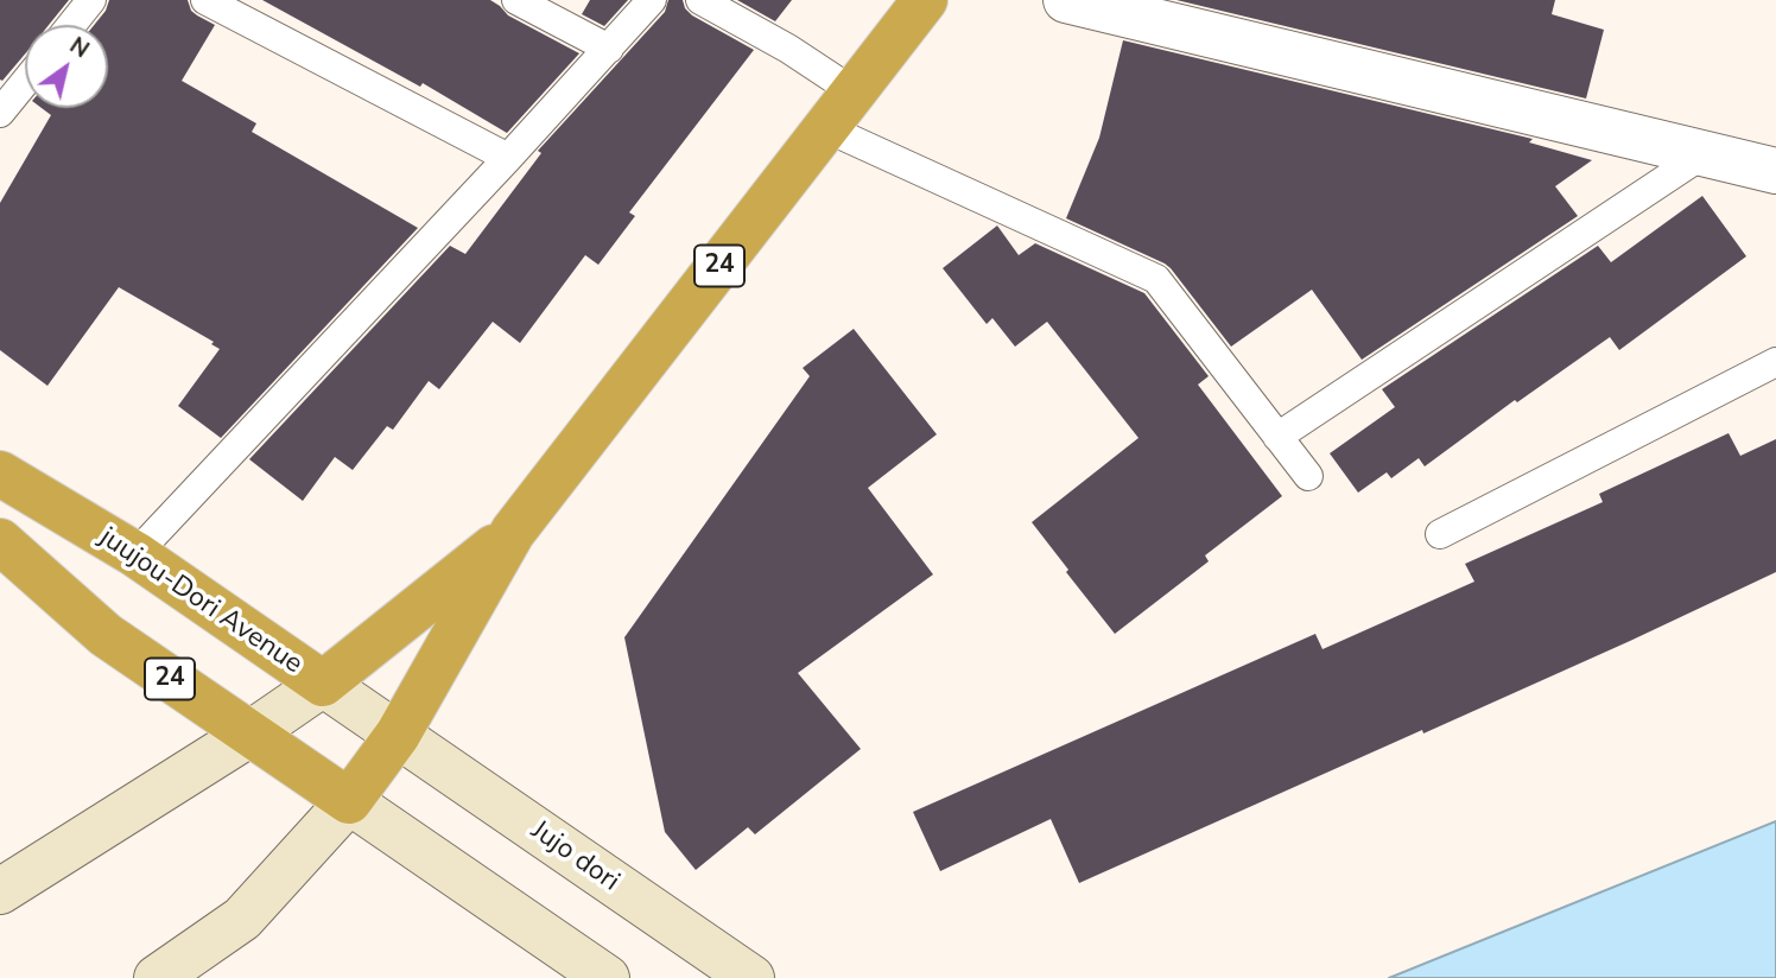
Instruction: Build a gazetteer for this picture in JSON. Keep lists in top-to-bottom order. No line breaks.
{"streets":{"highway":["24","juujou-Dori Avenue"],"street":["Jujo dori"]},"crossings":[["24","juujou-Dori Avenue"],["24","Jujo dori"],["juujou-Dori Avenue","Jujo dori"]],"north":"top right"}
